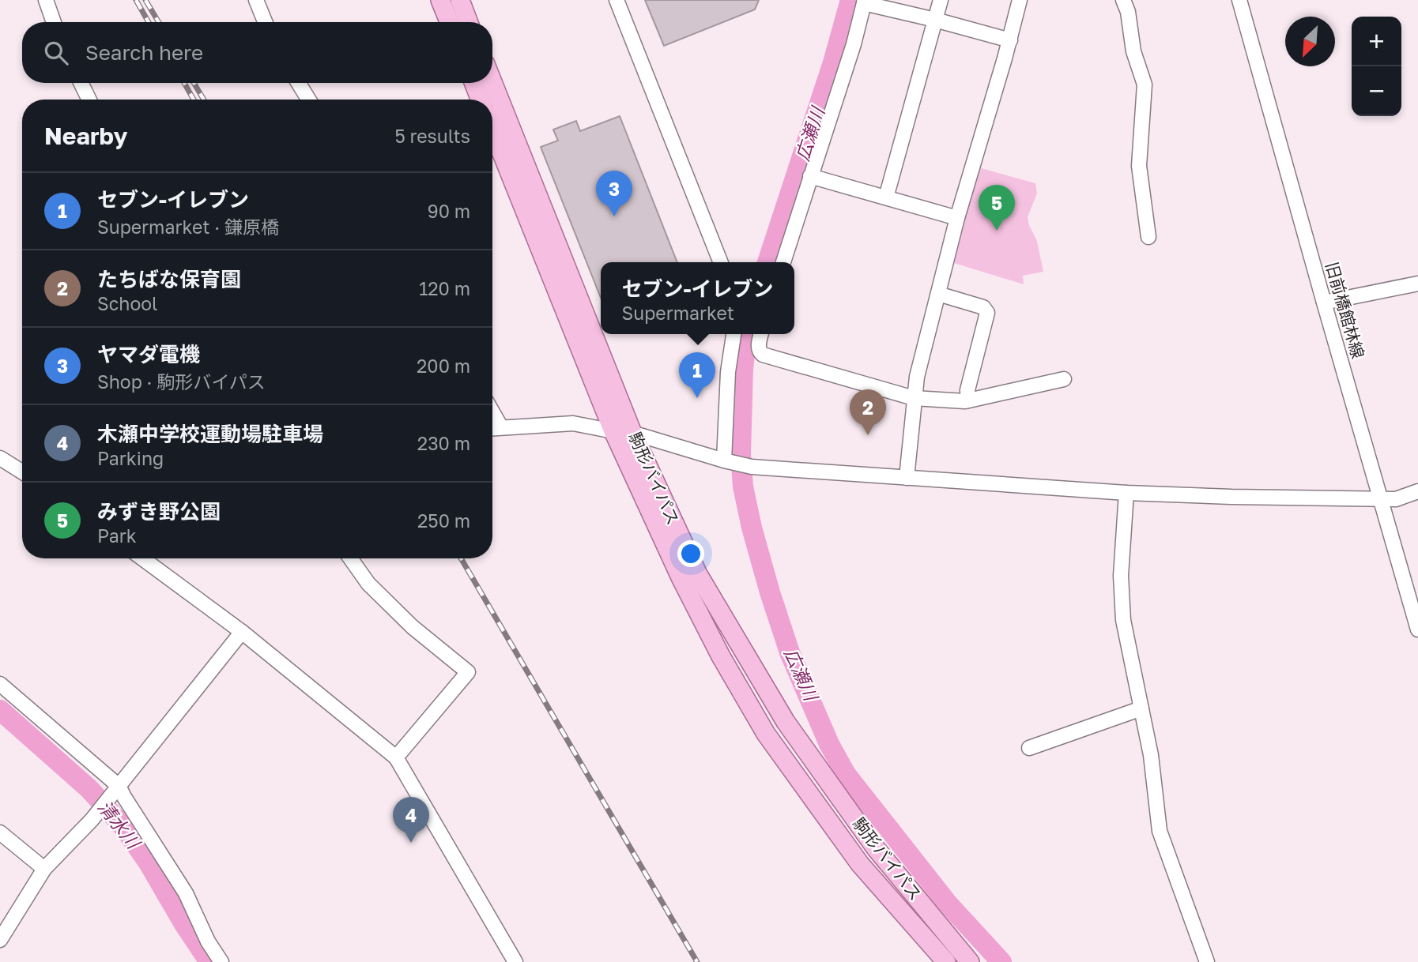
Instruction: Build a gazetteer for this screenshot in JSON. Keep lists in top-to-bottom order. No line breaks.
{"streets":{"main road":["駒形バイパス"],"street":["旧前橋館林線"]},"water":["広瀬川","清水川"],"north":"bottom left","page":{"map_buttons":["+","−"],"search":"Search here","heading":["Nearby","5 results"],"pins":["3","5","1","2","4"],"list":[{"mark":"1","name":"セブン-イレブン","note":"Supermarket · 鎌原橋","value":"90 m"},{"mark":"2","name":"たちばな保育園","note":"School","value":"120 m"},{"mark":"3","name":"ヤマダ電機","note":"Shop · 駒形バイパス","value":"200 m"},{"mark":"4","name":"木瀬中学校運動場駐車場","note":"Parking","value":"230 m"},{"mark":"5","name":"みずき野公園","note":"Park","value":"250 m"}],"popup":["セブン-イレブン","Supermarket"]}}
